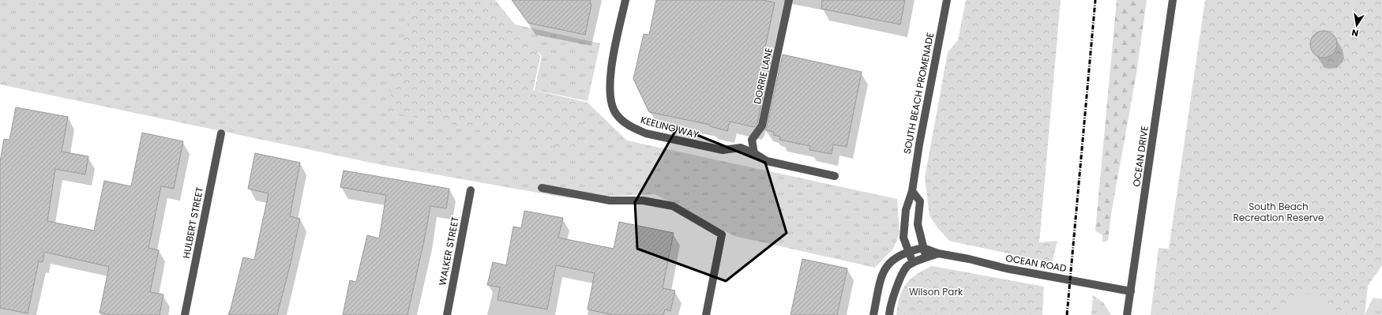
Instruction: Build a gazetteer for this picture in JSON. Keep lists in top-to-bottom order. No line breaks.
{"streets":{"street":["DORRIE LANE","SOUTH BEACH PROMENADE","KEELING WAY","OCEAN DRIVE","HULBERT STREET","WALKER STREET","OCEAN ROAD"]},"crossings":[["DORRIE LANE","KEELING WAY"],["OCEAN DRIVE","OCEAN ROAD"]],"parks":["South Beach Recreation Reserve","Wilson Park"],"north":"bottom"}
